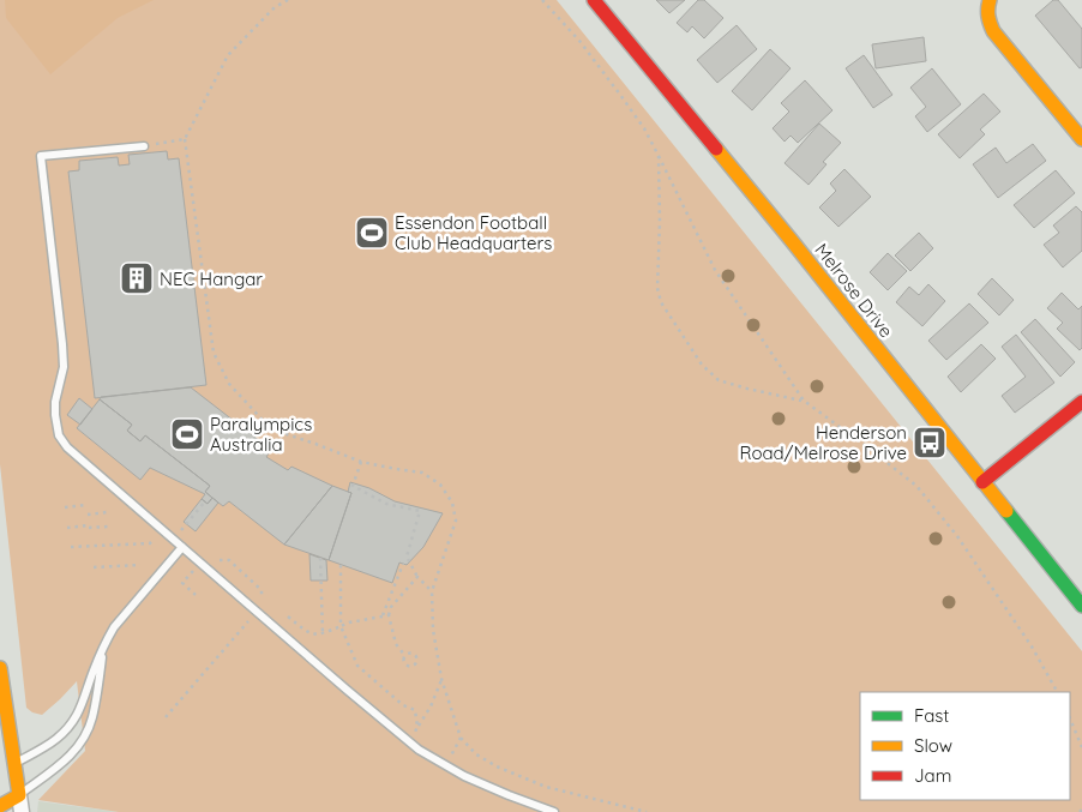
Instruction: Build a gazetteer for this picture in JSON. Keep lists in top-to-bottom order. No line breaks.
{"streets":{"street":["Melrose Drive"]},"places":{"sports":["Essendon Football Club Headquarters","Paralympics Australia"],"building":["NEC Hangar"],"bus stop":["Henderson Road/Melrose Drive"]},"legend":["Fast","Slow","Jam"]}
